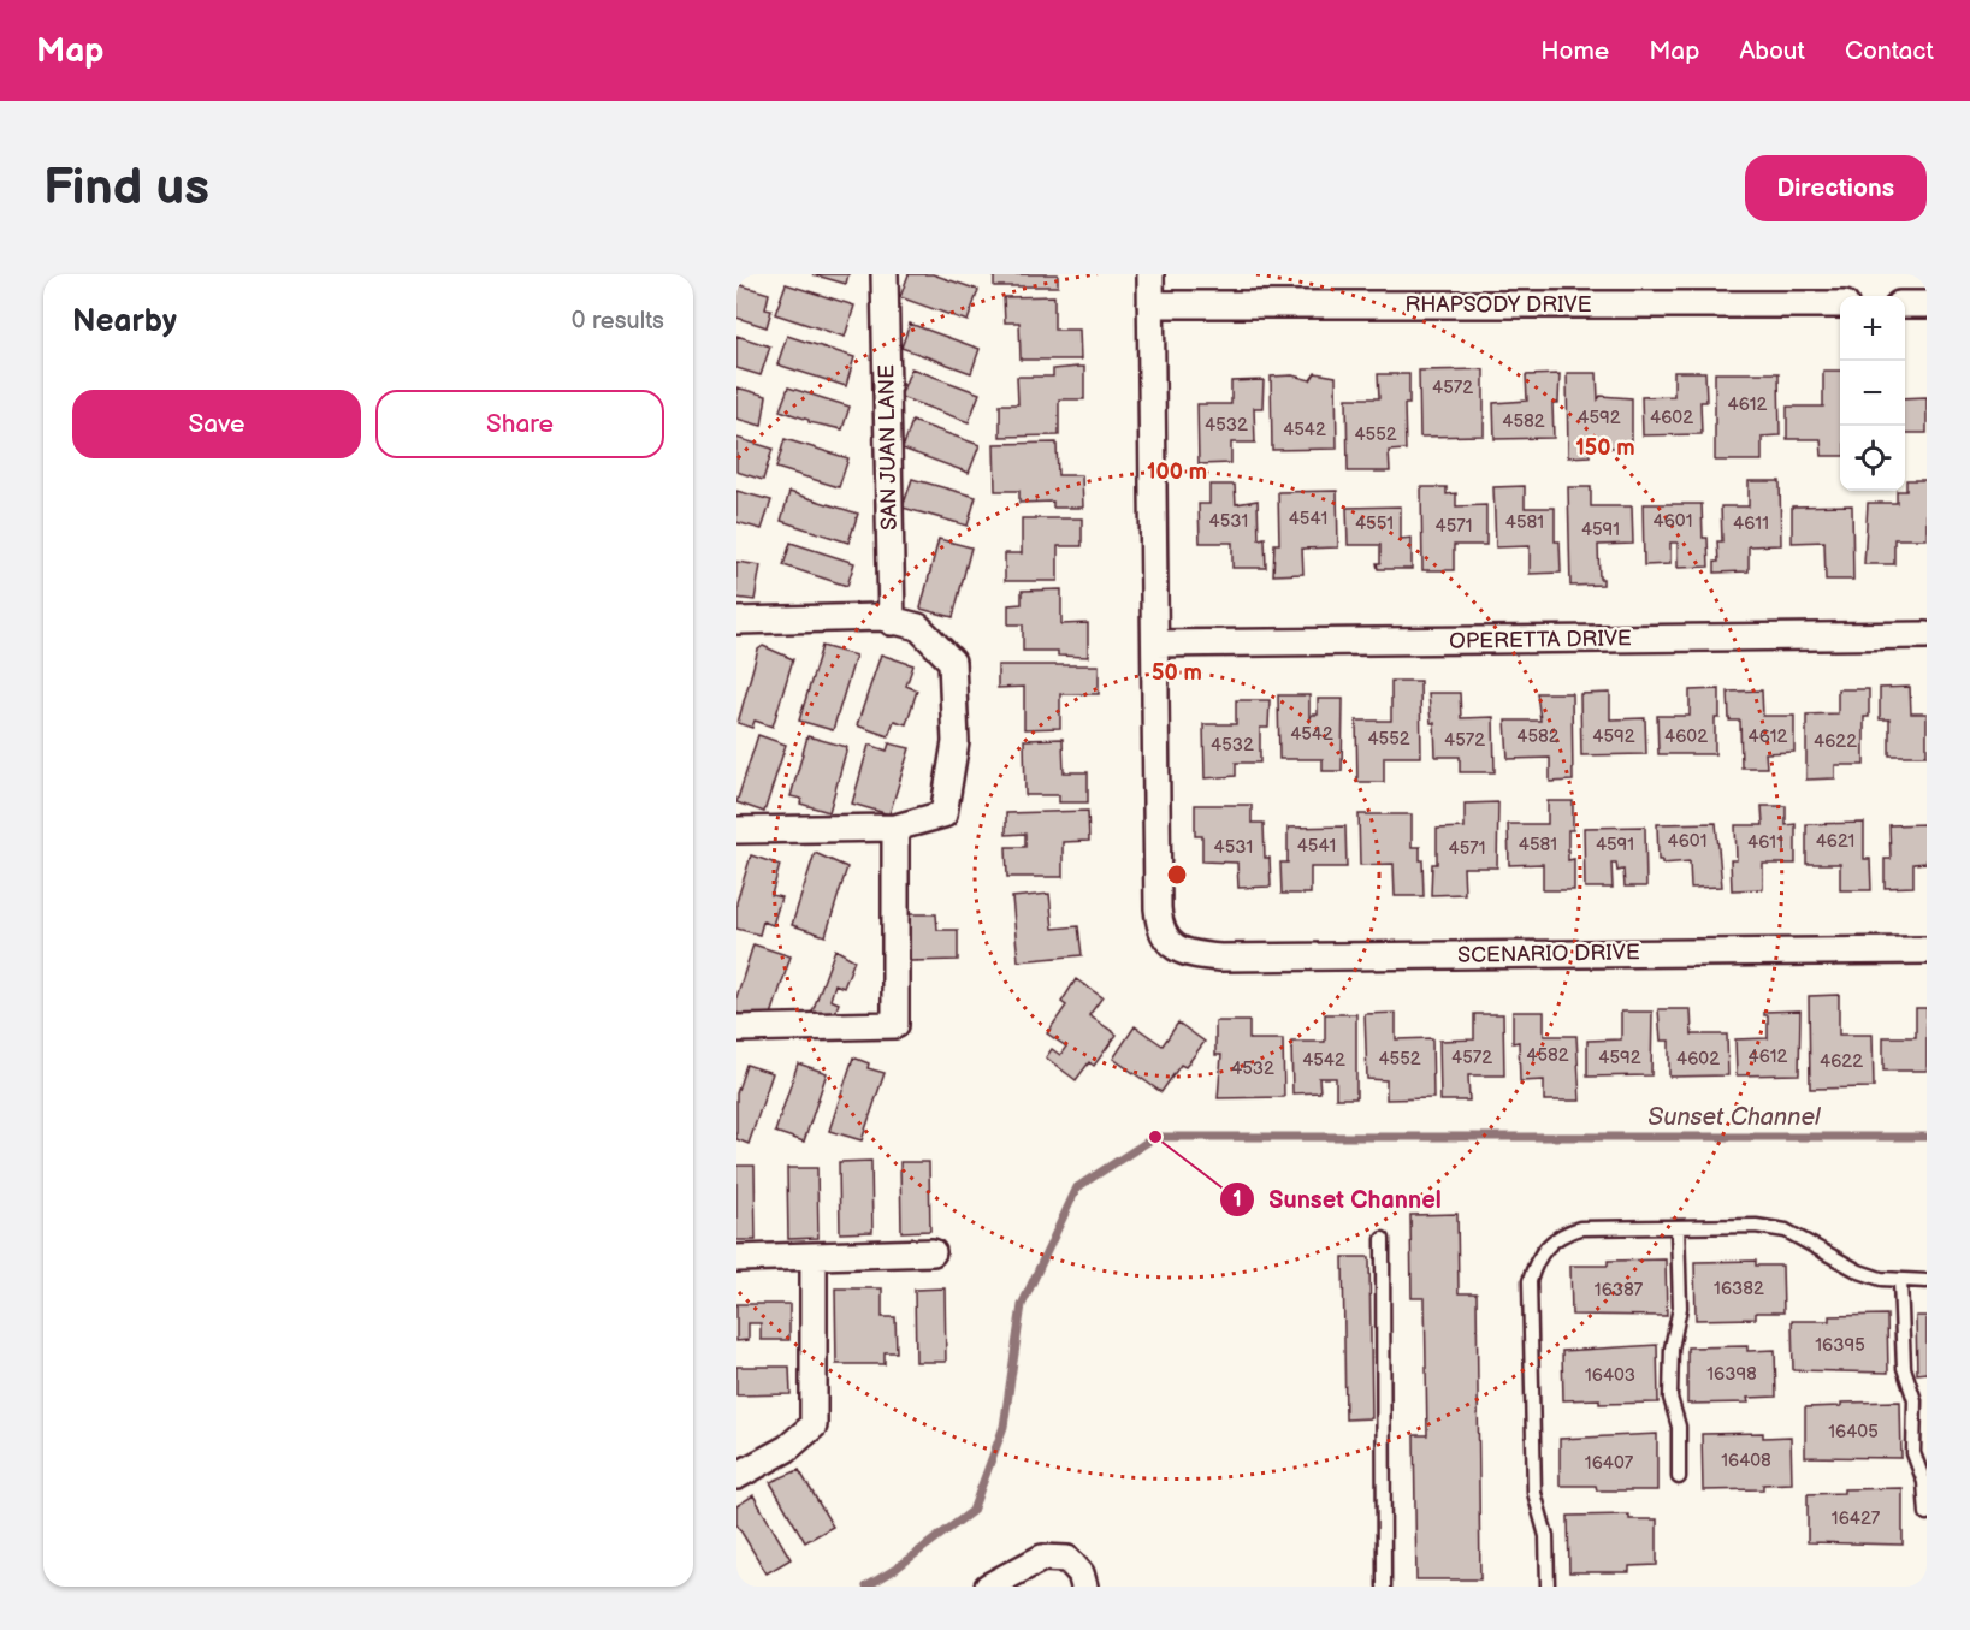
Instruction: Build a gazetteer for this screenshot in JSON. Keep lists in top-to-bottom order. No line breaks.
{"streets":{"street":["RHAPSODY DRIVE","SAN JUAN LANE","OPERETTA DRIVE","SCENARIO DRIVE"]},"crossings":[["OPERETTA DRIVE","SCENARIO DRIVE"]],"water":["Sunset Channel"],"places":["Sunset Channel"],"house_numbers":["4572","4612","4592","4602","4582","4532","4542","4552","4541","4531","4601","4581","4551","4611","4571","4591","4542","4582","4592","4602","4612","4552","4572","4622","4532","4601","4621","4611","4581","4591","4541","4531","4571","4582","4612","4572","4592","4552","4602","4542","4622","4532","16382","16387","16395","16398","16403","16405","16408","16407","16427"],"page":{"header":"Map","nav":["Home","Map","About","Contact"],"buttons":["Directions",["Save","Share"]],"title":"Find us","heading":["Nearby","0 results"],"map_buttons":["+","−"]},"rings":["150 m","100 m","50 m"]}
